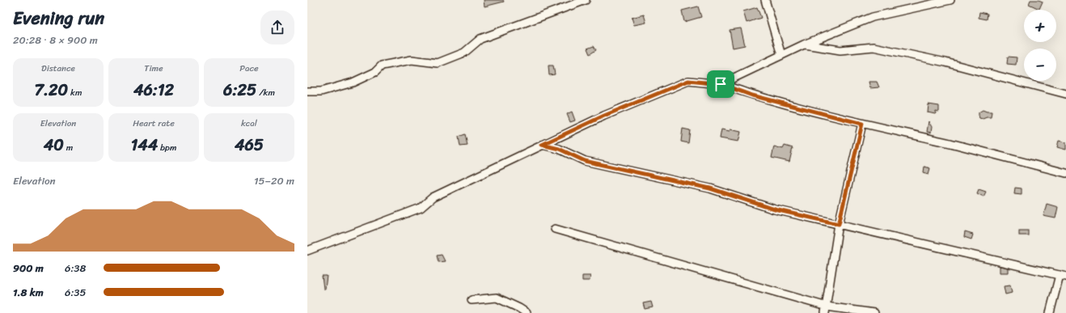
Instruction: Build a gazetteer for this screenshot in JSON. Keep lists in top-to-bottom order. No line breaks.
{"page":{"heading":["Evening run","20:28 · 8 × 900 m"],"map_buttons":["+","−"],"stats":[["Distance","7.20 km"],["Time","46:12"],["Pace","6:25 /km"],["Elevation","40 m"],["Heart rate","144 bpm"],["kcal","465"]],"chart":["Elevation","15–20 m"],"list":[{"name":"900 m","note":"6:38"},{"name":"1.8 km","note":"6:35"}]}}
